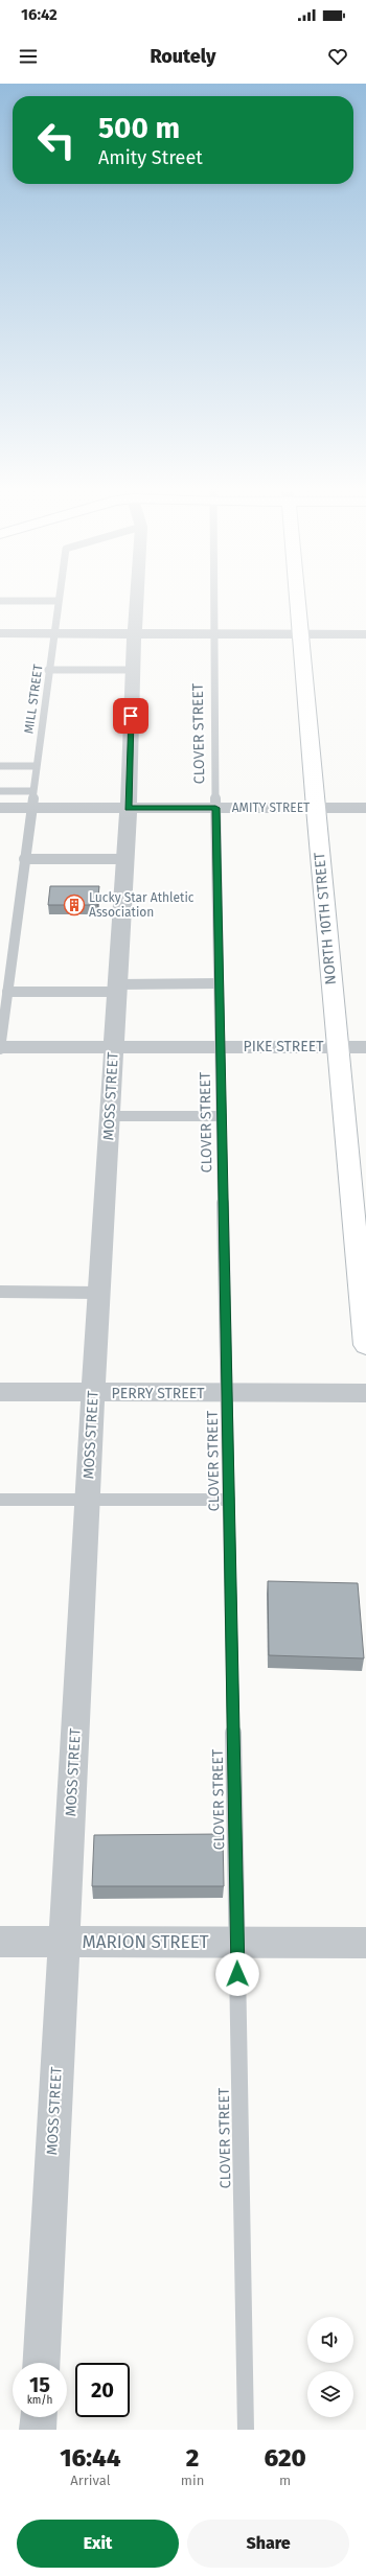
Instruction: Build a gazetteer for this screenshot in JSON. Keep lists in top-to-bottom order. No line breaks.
{"streets":{"street":["AMITY STREET","NORTH 10TH STREET","PIKE STREET","MOSS STREET","PERRY STREET","MARION STREET"],"lane":["MILL STREET","CLOVER STREET"]},"crossings":[["MILL STREET","AMITY STREET"],["MILL STREET","PIKE STREET"],["CLOVER STREET","AMITY STREET"],["CLOVER STREET","PIKE STREET"],["CLOVER STREET","PERRY STREET"],["CLOVER STREET","MARION STREET"],["AMITY STREET","NORTH 10TH STREET"],["AMITY STREET","MOSS STREET"],["NORTH 10TH STREET","PIKE STREET"],["PIKE STREET","MOSS STREET"],["MOSS STREET","PERRY STREET"],["MOSS STREET","MARION STREET"]],"places":{"building":["Lucky Star Athletic Association"]},"page":{"status":"16:42","header":"Routely","turn":["500 m","Amity Street"],"speed":"15 km/h","limit":"20","eta":["16:44","Arrival","2","min","620","m"],"buttons":["Exit","Share"]}}
